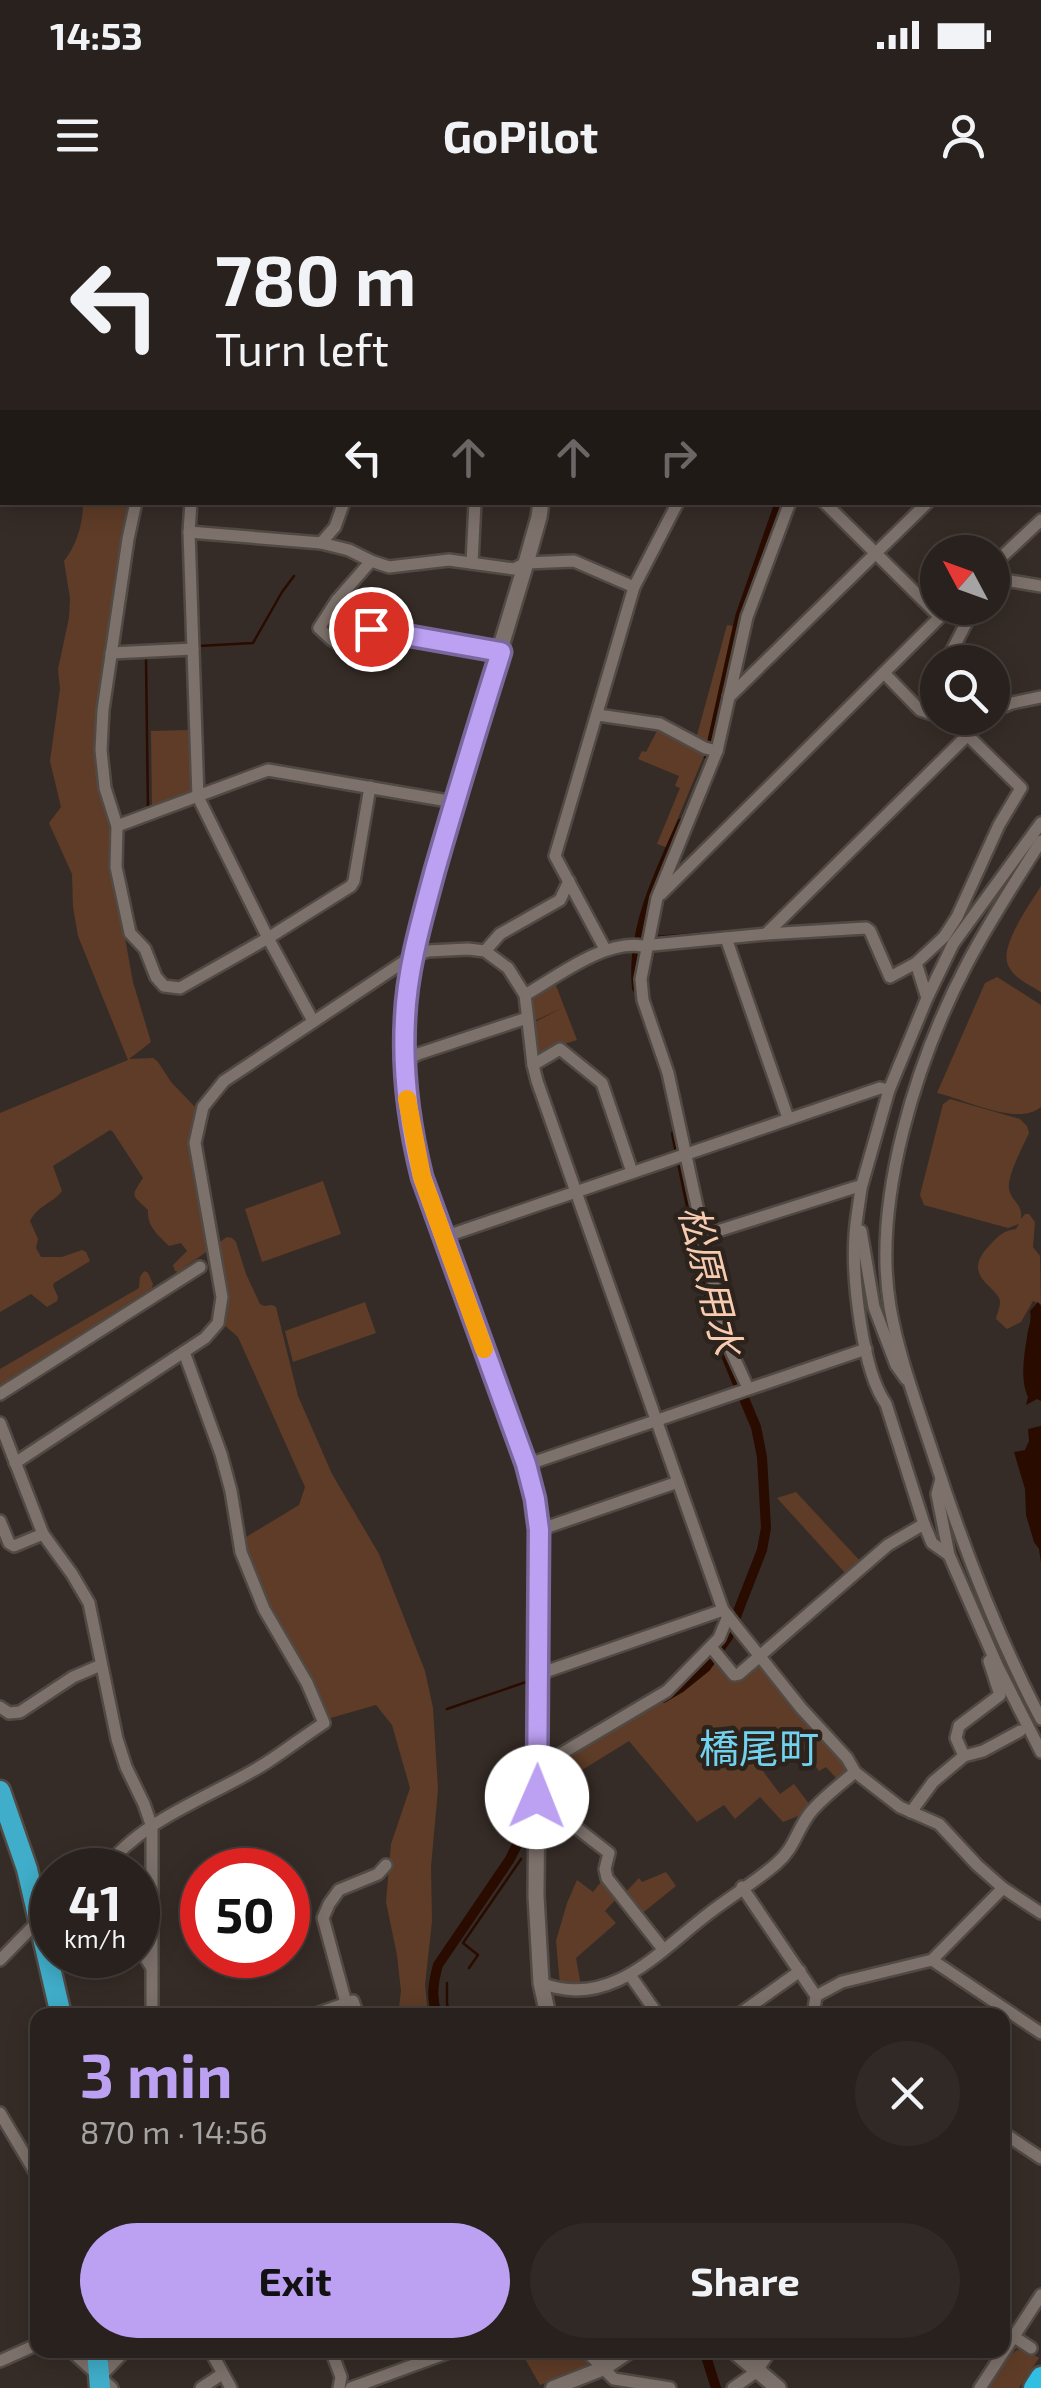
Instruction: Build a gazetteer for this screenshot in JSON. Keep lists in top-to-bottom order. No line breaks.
{"districts":["橋尾町"],"water":["松原用水"],"north":"top left","page":{"status":"14:53","header":"GoPilot","turn":["780 m","Turn left"],"speed":"41 km/h","limit":"50","heading":["3 min","870 m · 14:56"],"buttons":["Exit","Share"]}}
